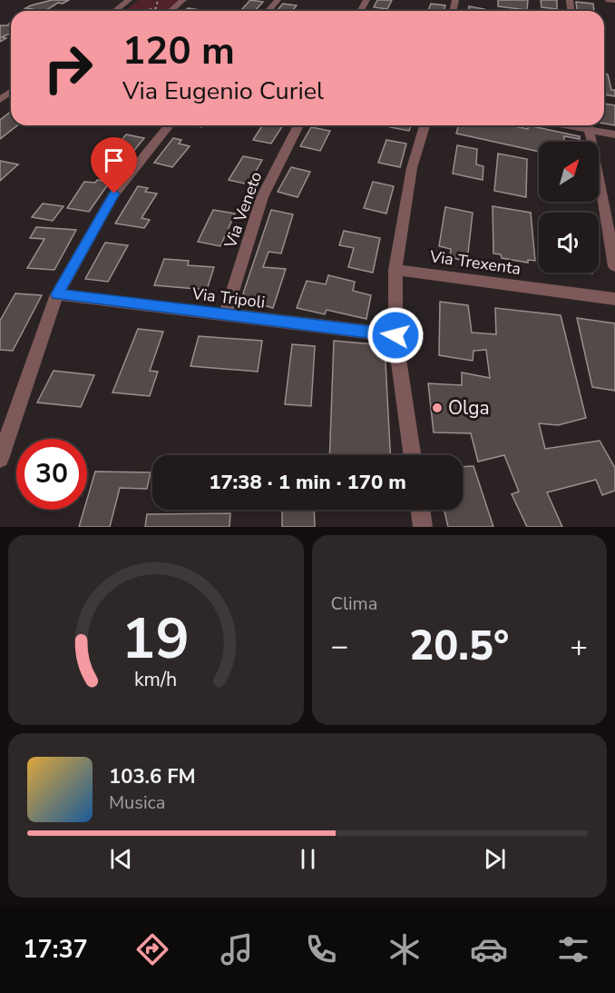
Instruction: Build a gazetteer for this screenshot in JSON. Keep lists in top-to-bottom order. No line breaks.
{"streets":{"street":["Via Veneto","Via Trexenta","Via Tripoli"]},"crossings":[["Via Veneto","Via Tripoli"]],"places":["Olga"],"north":"top right","page":{"turn":["120 m","Via Eugenio Curiel"],"limit":"30","trip":"17:38 · 1 min · 170 m","tile":"Clima","heat":["−","20.5°","+"],"song":["103.6 FM","Musica"],"tabs":"17:37","gauge":["19","km/h"]}}
